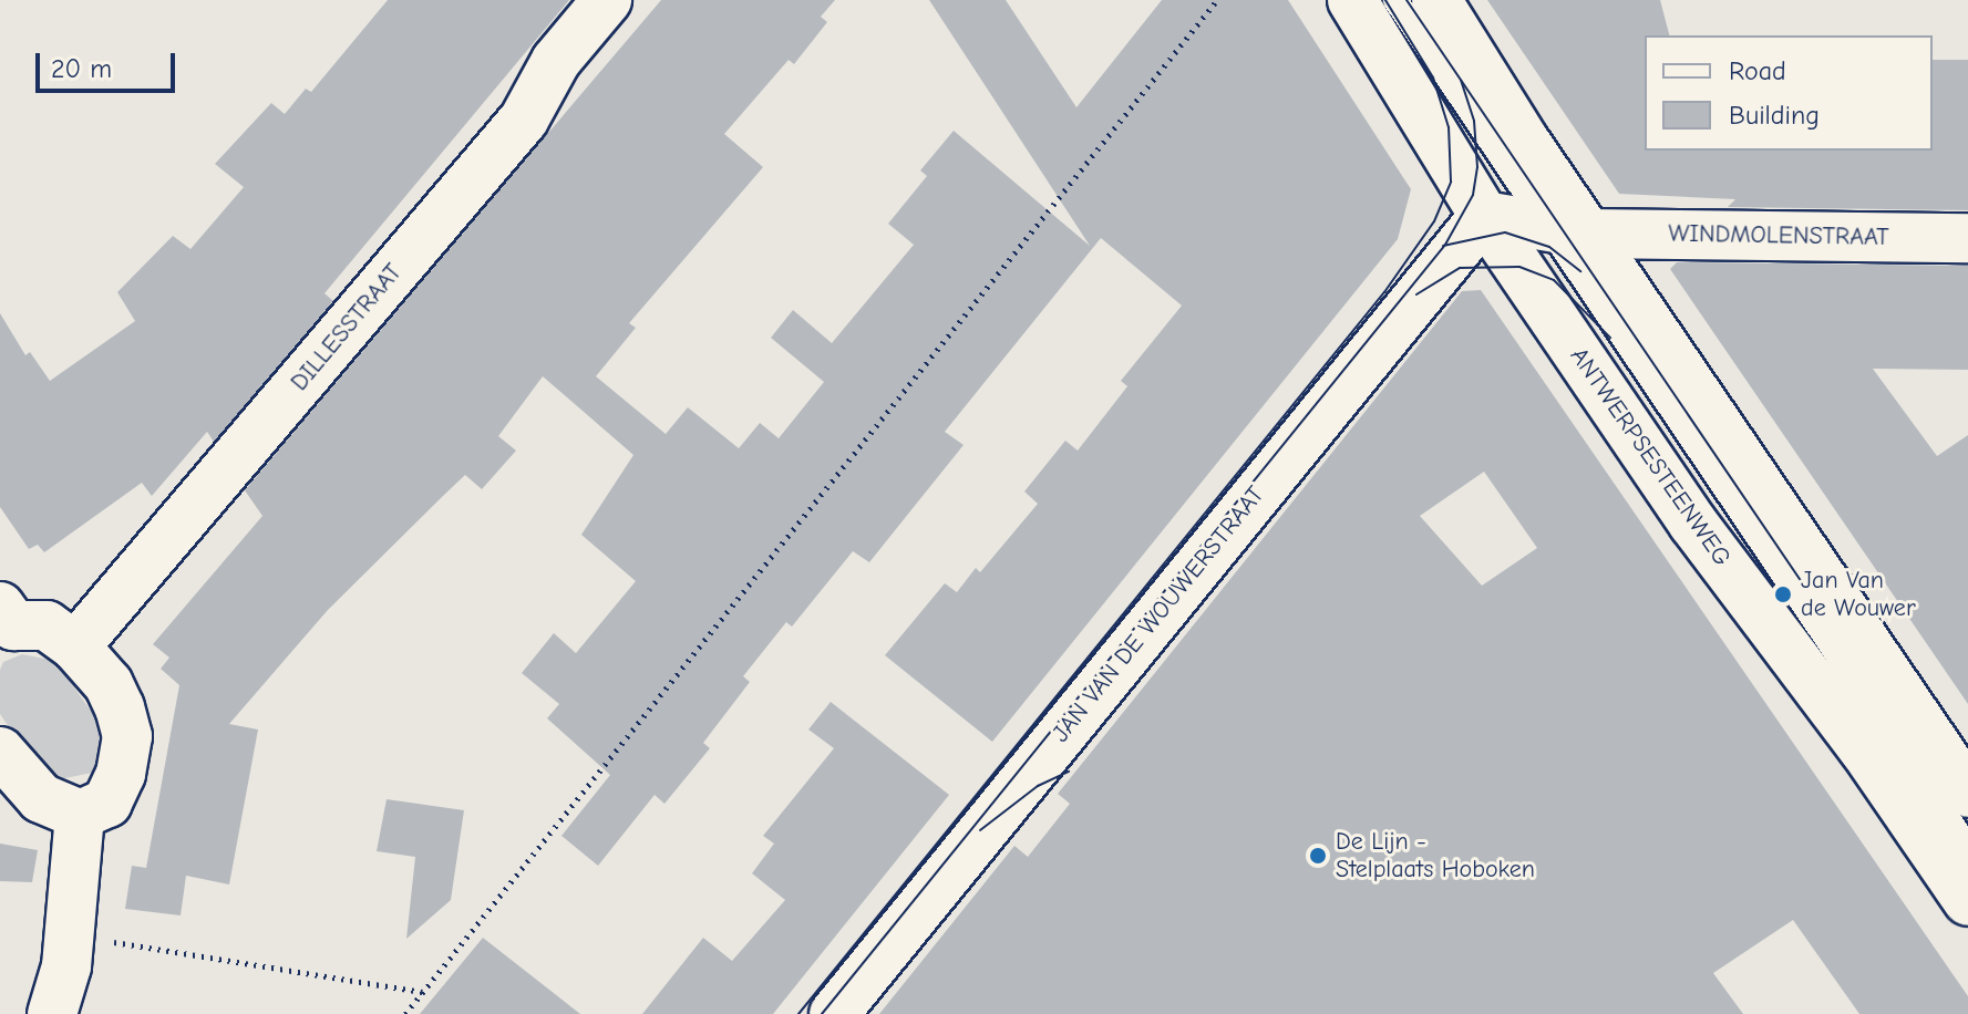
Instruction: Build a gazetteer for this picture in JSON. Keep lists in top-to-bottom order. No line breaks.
{"streets":{"street":["WINDMOLENSTRAAT","DILLESSTRAAT","ANTWERPSESTEENWEG","JAN VAN DE WOUWERSTRAAT"]},"crossings":[["WINDMOLENSTRAAT","ANTWERPSESTEENWEG"],["WINDMOLENSTRAAT","JAN VAN DE WOUWERSTRAAT"],["ANTWERPSESTEENWEG","JAN VAN DE WOUWERSTRAAT"]],"places":["Jan Van de Wouwer","De Lijn - Stelplaats Hoboken"],"legend":["Road","Building"],"scale_bar":"20 m"}
